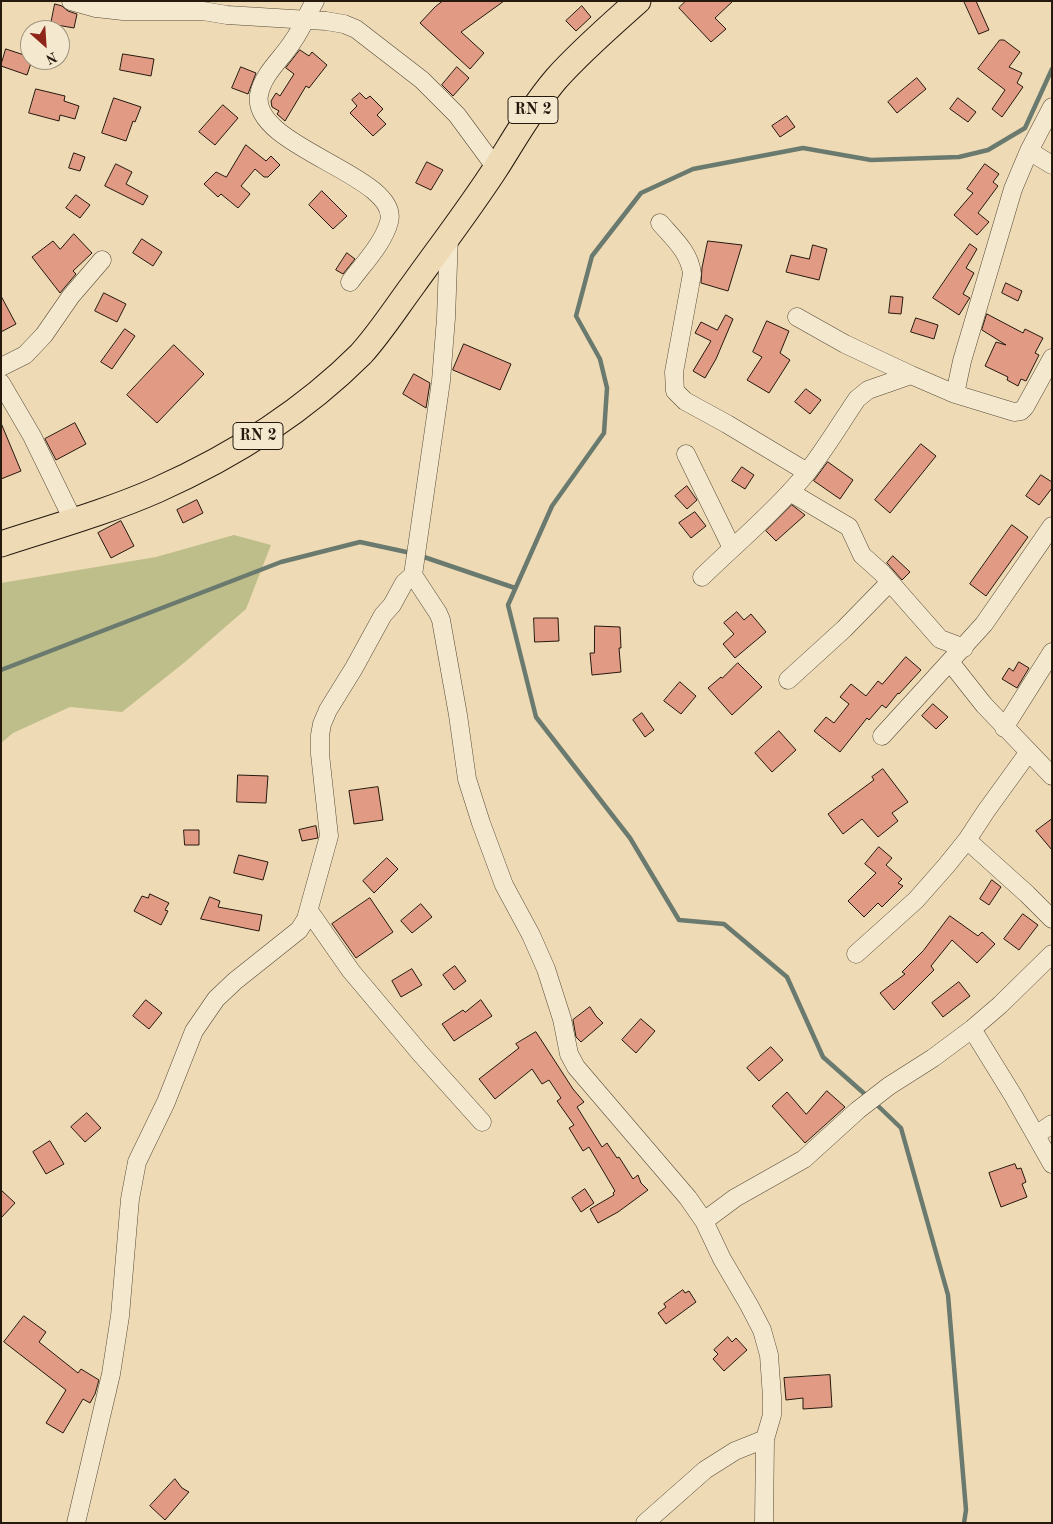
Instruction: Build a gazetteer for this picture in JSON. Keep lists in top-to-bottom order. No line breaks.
{"streets":{"highway":["RN 2"]},"north":"bottom right"}
